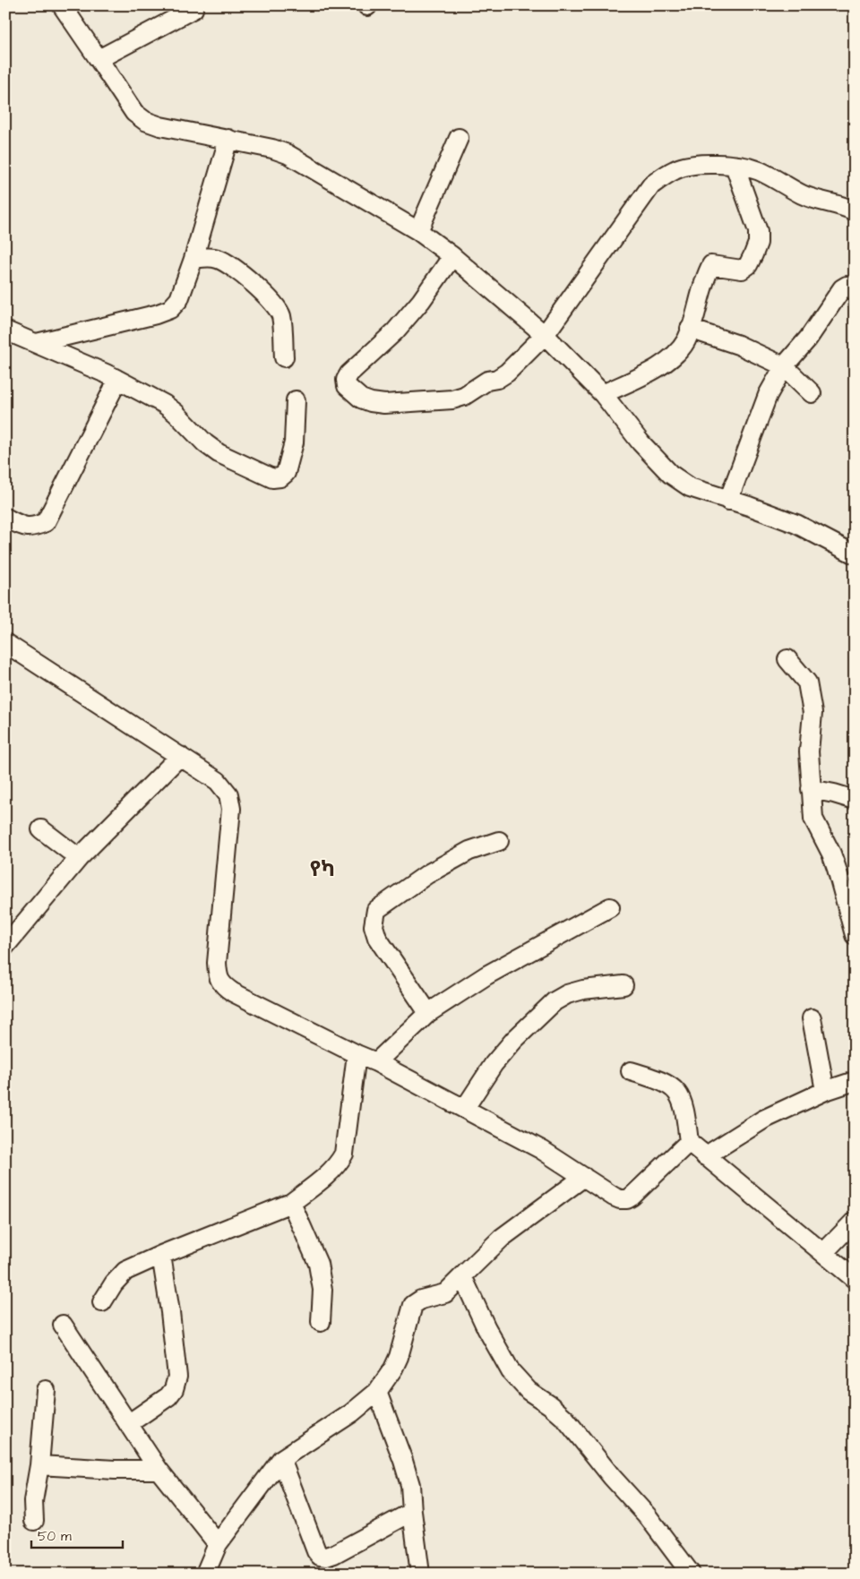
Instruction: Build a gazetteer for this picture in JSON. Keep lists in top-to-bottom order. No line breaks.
{"districts":["የካ"],"scale_bar":"50 m"}
